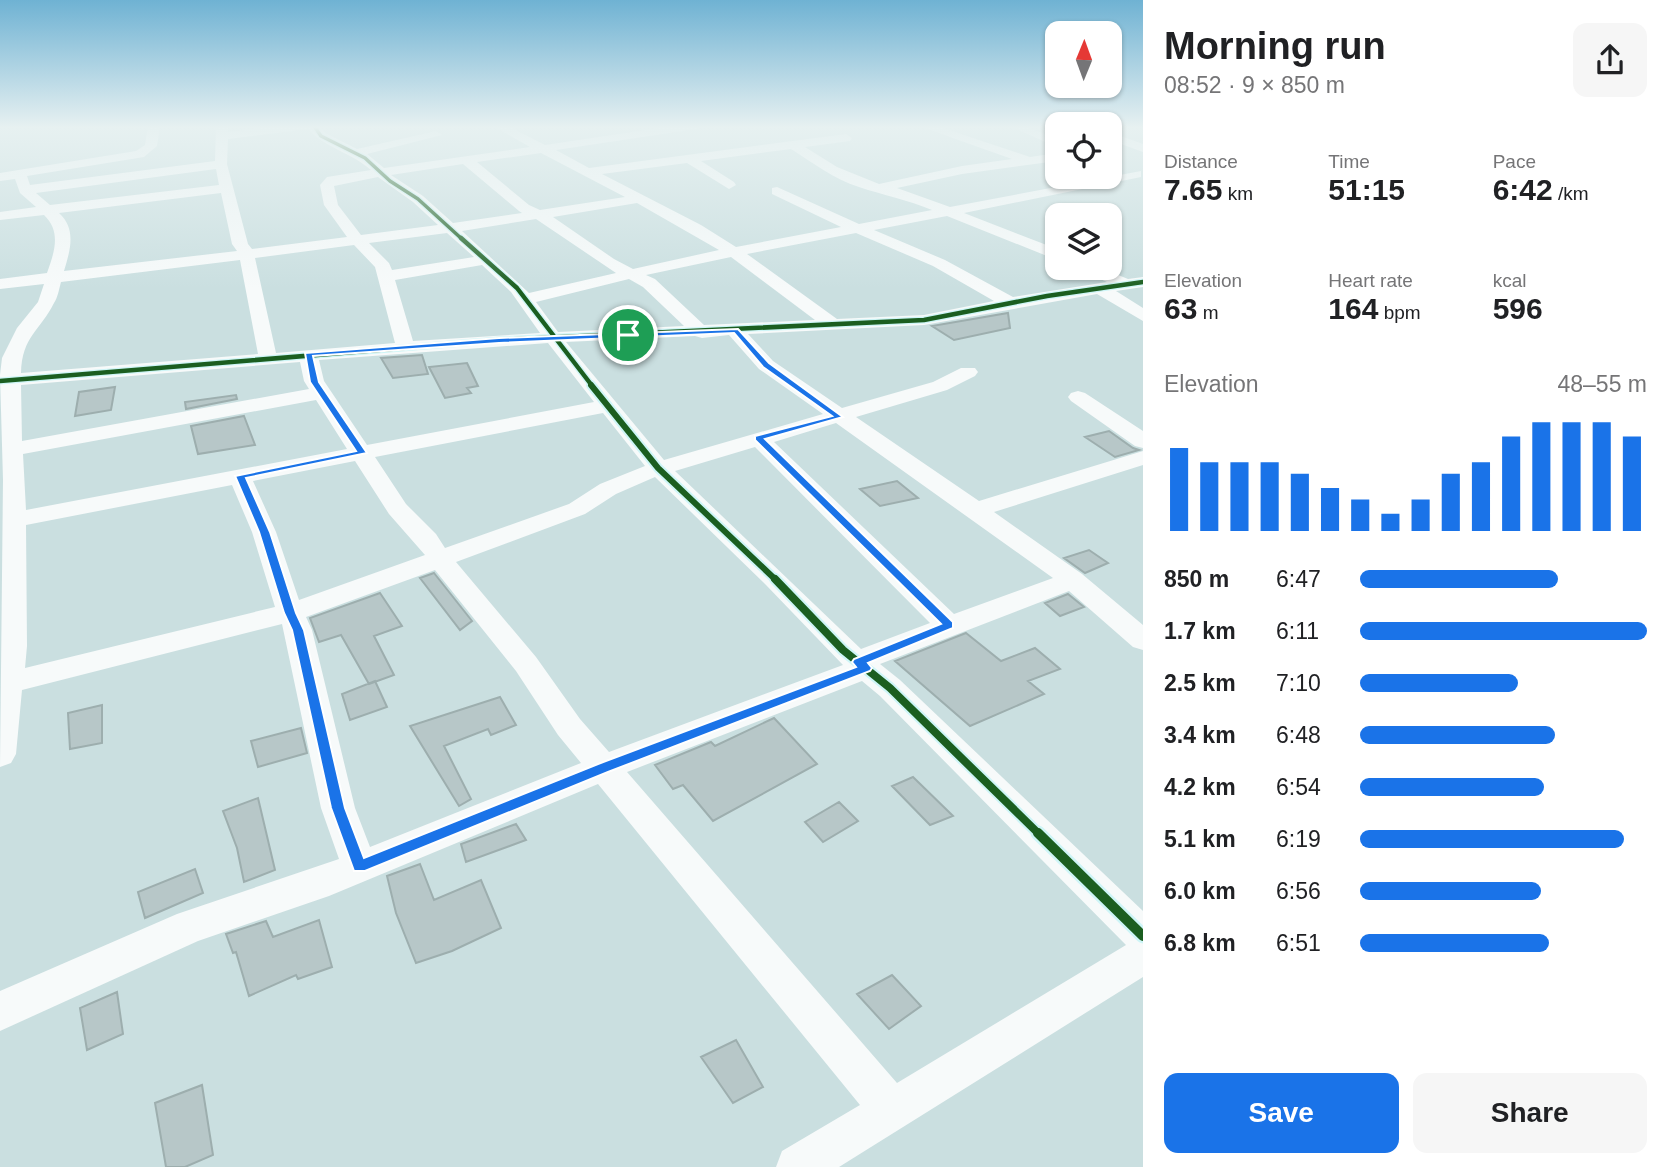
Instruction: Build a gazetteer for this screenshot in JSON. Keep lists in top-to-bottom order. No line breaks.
{"north":"top","page":{"heading":["Morning run","08:52 · 9 × 850 m"],"stats":[["Distance","7.65 km"],["Time","51:15"],["Pace","6:42 /km"],["Elevation","63 m"],["Heart rate","164 bpm"],["kcal","596"]],"chart":["Elevation","48–55 m"],"list":[{"name":"850 m","note":"6:47"},{"name":"1.7 km","note":"6:11"},{"name":"2.5 km","note":"7:10"},{"name":"3.4 km","note":"6:48"},{"name":"4.2 km","note":"6:54"},{"name":"5.1 km","note":"6:19"},{"name":"6.0 km","note":"6:56"},{"name":"6.8 km","note":"6:51"}],"buttons":["Save","Share"]}}
